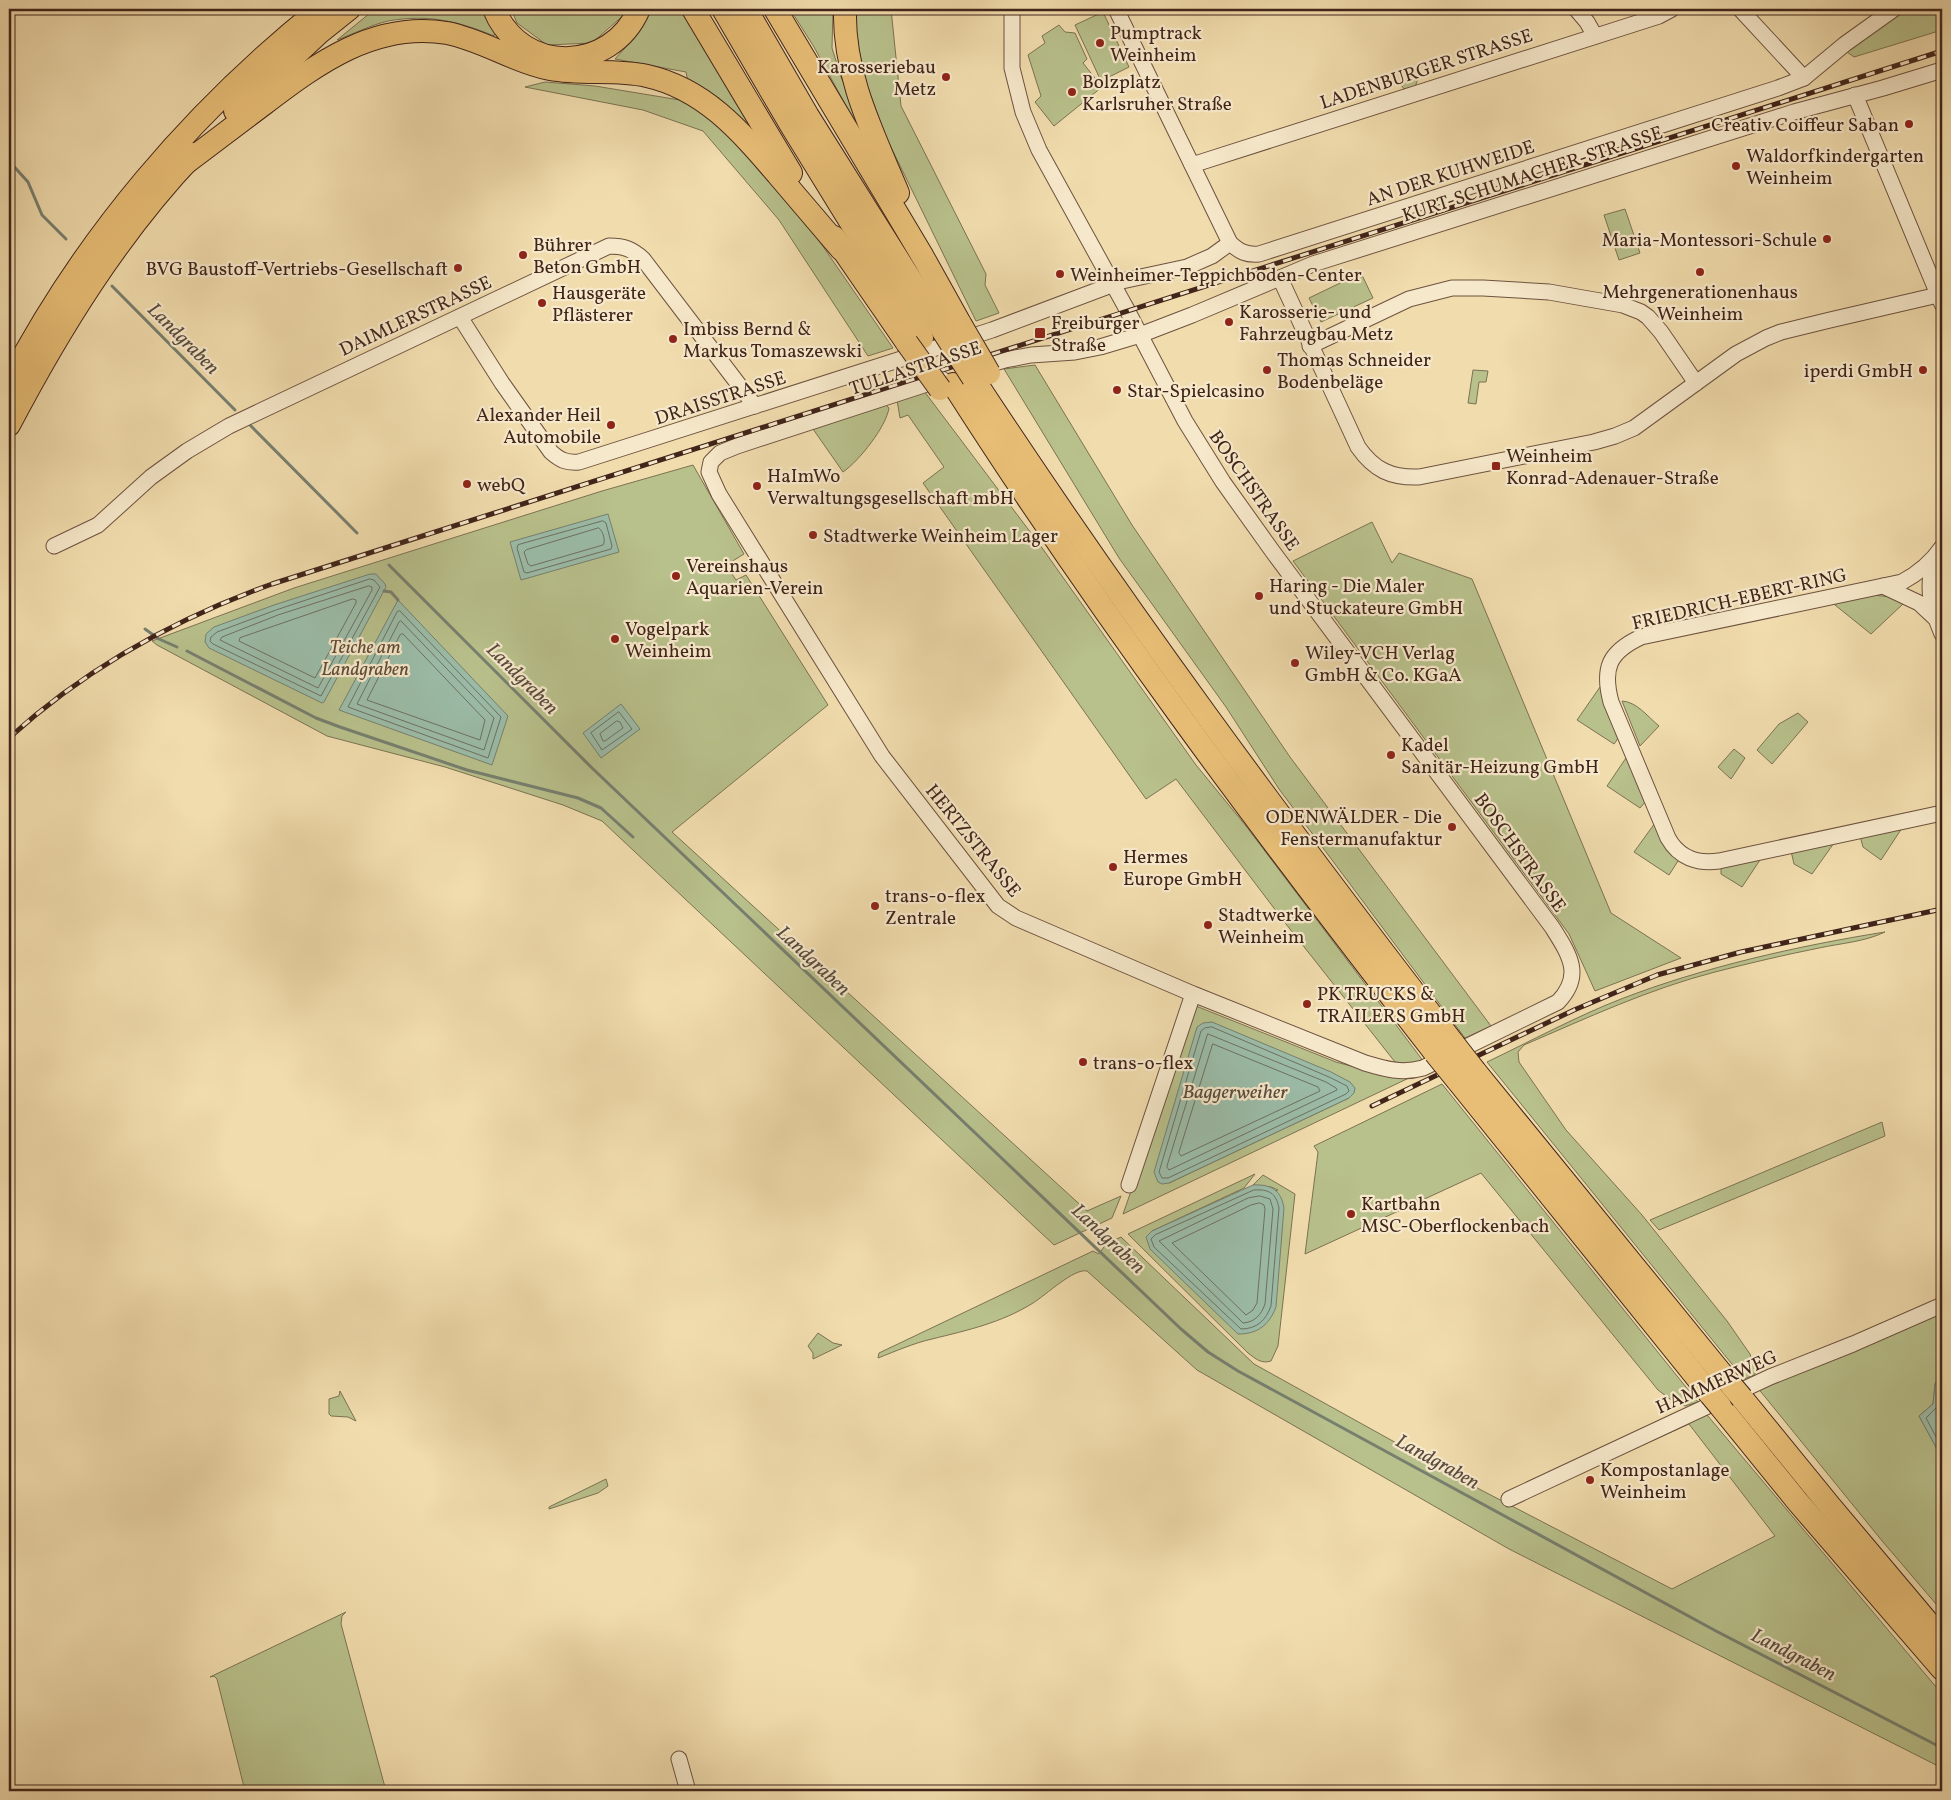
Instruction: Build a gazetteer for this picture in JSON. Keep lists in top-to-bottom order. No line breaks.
{"streets":{"street":["LADENBURGER STRASSE","AN DER KUHWEIDE","KURT-SCHUMACHER-STRASSE","DAIMLERSTRASSE","TULLASTRASSE","DRAISSTRASSE","BOSCHSTRASSE","FRIEDRICH-EBERT-RING","HERTZSTRASSE","HAMMERWEG"]},"crossings":[["KURT-SCHUMACHER-STRASSE","TULLASTRASSE"],["KURT-SCHUMACHER-STRASSE","BOSCHSTRASSE"],["DAIMLERSTRASSE","DRAISSTRASSE"],["TULLASTRASSE","BOSCHSTRASSE"],["TULLASTRASSE","HERTZSTRASSE"],["BOSCHSTRASSE","HERTZSTRASSE"]],"water":["Landgraben","Baggerweiher"],"parks":["Teiche am Landgraben"],"places":{"other":["Pumptrack Weinheim","Karosseriebau Metz","Bolzplatz Karlsruher Straße","Creativ Coiffeur Saban","Waldorfkindergarten Weinheim","Maria-Montessori-Schule","Bührer Beton GmbH","BVG Baustoff-Vertriebs-Gesellschaft","Mehrgenerationenhaus Weinheim","Weinheimer-Teppichboden-Center","Hausgeräte Pflästerer","Karosserie- und Fahrzeugbau Metz","Imbiss Bernd & Markus Tomaszewski","Thomas Schneider Bodenbeläge","iperdi GmbH","Star-Spielcasino","Alexander Heil Automobile","webQ","HaImWo Verwaltungsgesellschaft mbH","Stadtwerke Weinheim Lager","Vereinshaus Aquarien-Verein","Haring - Die Maler und Stuckateure GmbH","Vogelpark Weinheim","Wiley-VCH Verlag GmbH & Co. KGaA","Kadel Sanitär-Heizung GmbH","ODENWÄLDER - Die Fenstermanufaktur","Hermes Europe GmbH","trans-o-flex Zentrale","Stadtwerke Weinheim","PK TRUCKS & TRAILERS GmbH","trans-o-flex","Kartbahn MSC-Oberflockenbach","Kompostanlage Weinheim"],"transit":["Freiburger Straße","Weinheim Konrad-Adenauer-Straße"]}}
